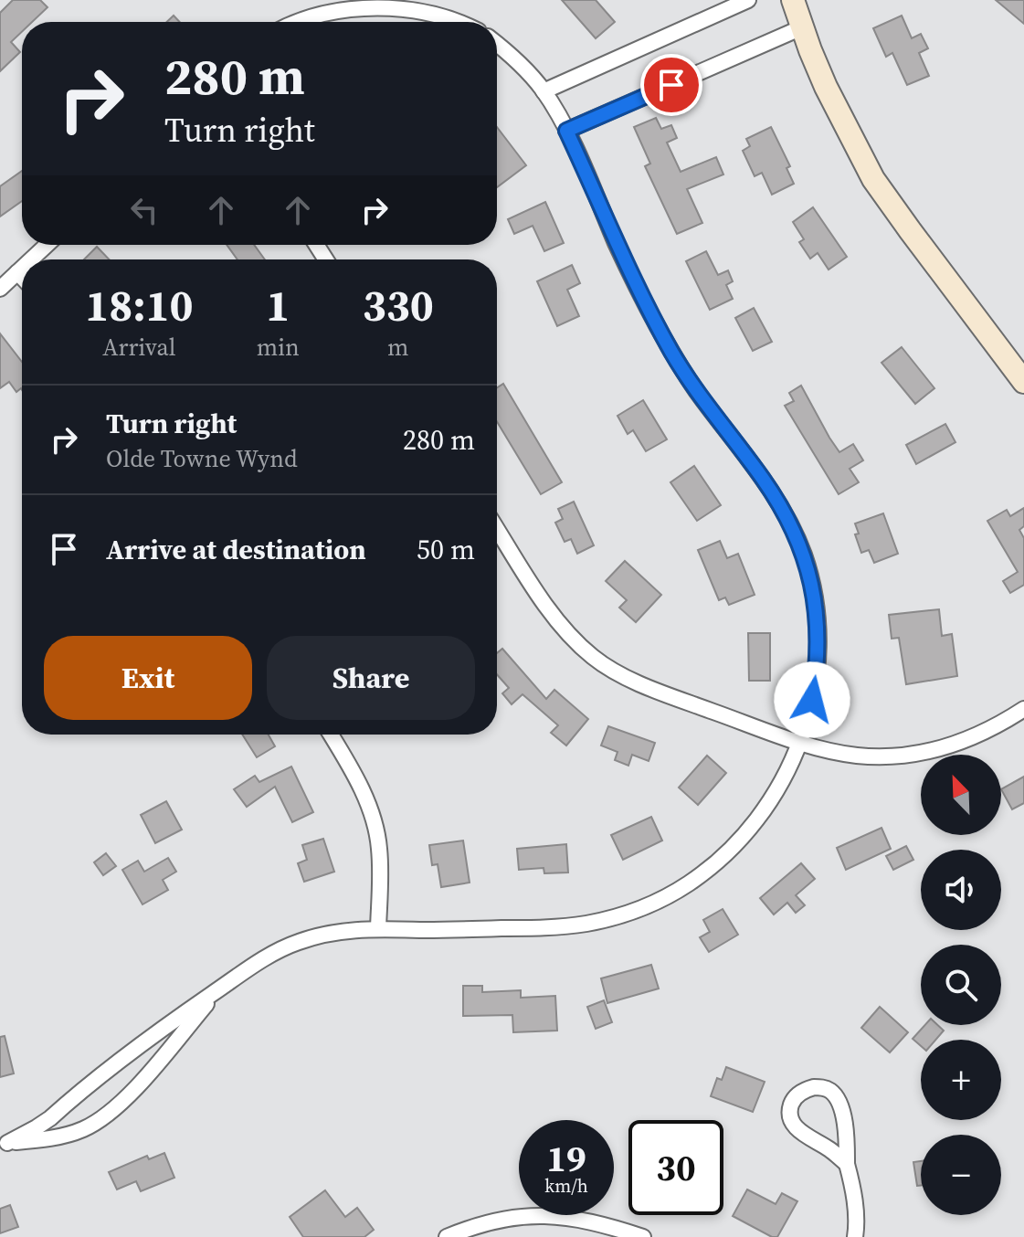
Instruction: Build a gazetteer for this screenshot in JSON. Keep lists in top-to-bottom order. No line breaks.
{"north":"top left","page":{"turn":["280 m","Turn right"],"eta":["18:10","Arrival","1","min","330","m"],"list":[{"name":"Turn right","note":"Olde Towne Wynd","value":"280 m"},{"name":"Arrive at destination","value":"50 m"}],"buttons":["Exit","Share"],"map_buttons":["+","−"],"speed":"19 km/h","limit":"30"}}
